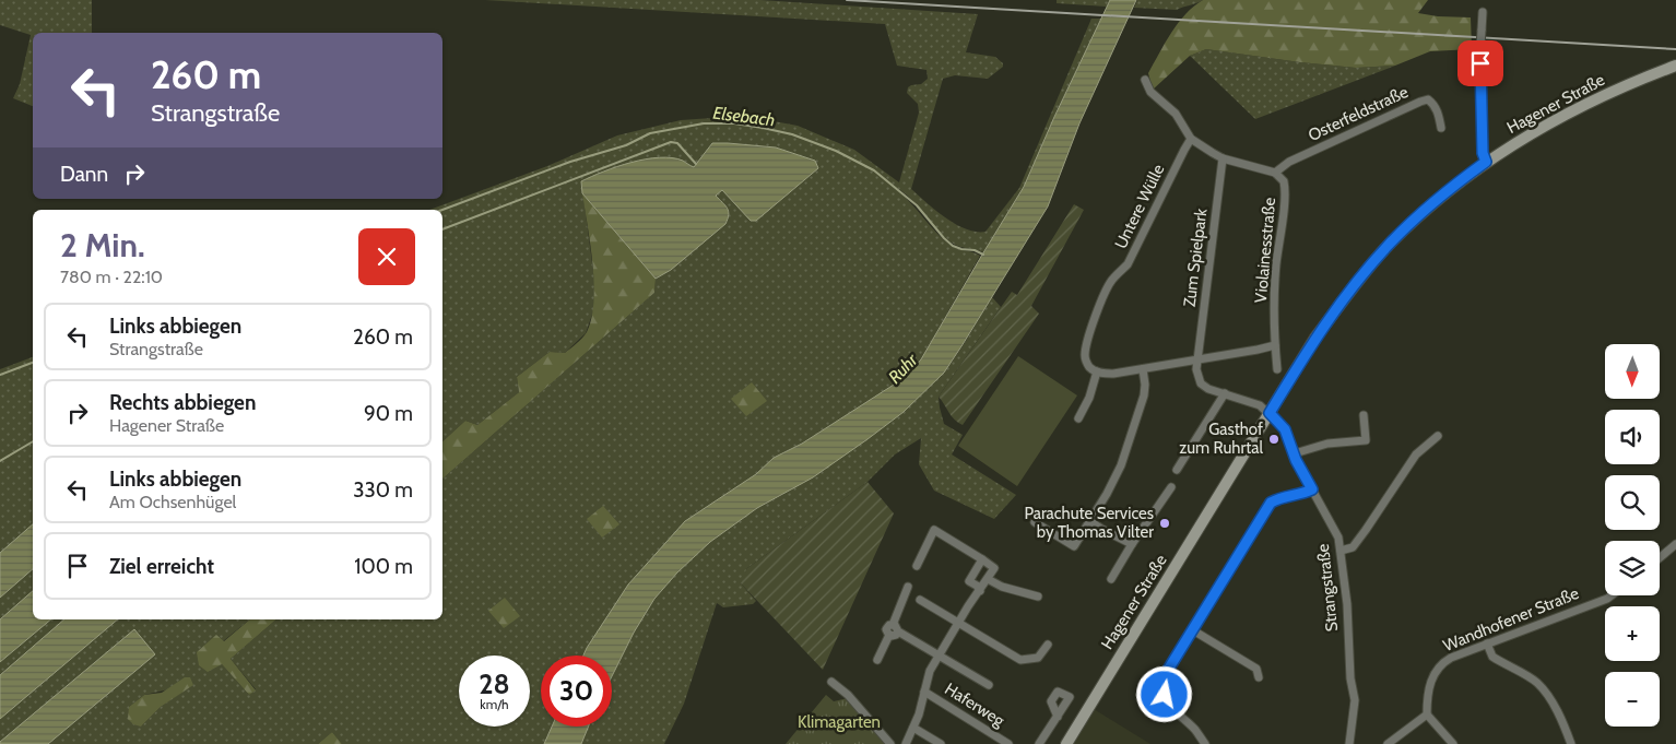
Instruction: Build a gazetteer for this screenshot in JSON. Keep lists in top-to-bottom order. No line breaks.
{"streets":{"main road":["Hagener Straße"],"street":["Osterfeldstraße","Untere Wülle","Violainesstraße","Zum Spielpark","Strangstraße","Wandhofener Straße","Haferweg"]},"crossings":[["Hagener Straße","Strangstraße"],["Osterfeldstraße","Violainesstraße"]],"water":["Elsebach","Ruhr"],"parks":["Klimagarten"],"places":["Gasthof zum Ruhrtal","Parachute Services by Thomas Vilter"],"north":"bottom","page":{"turn":["260 m","Strangstraße"],"then":"Dann","heading":["2 Min.","780 m · 22:10"],"list":[{"name":"Links abbiegen","note":"Strangstraße","value":"260 m"},{"name":"Rechts abbiegen","note":"Hagener Straße","value":"90 m"},{"name":"Links abbiegen","note":"Am Ochsenhügel","value":"330 m"},{"name":"Ziel erreicht","value":"100 m"}],"map_buttons":["+","−"],"speed":"28 km/h","limit":"30"}}
